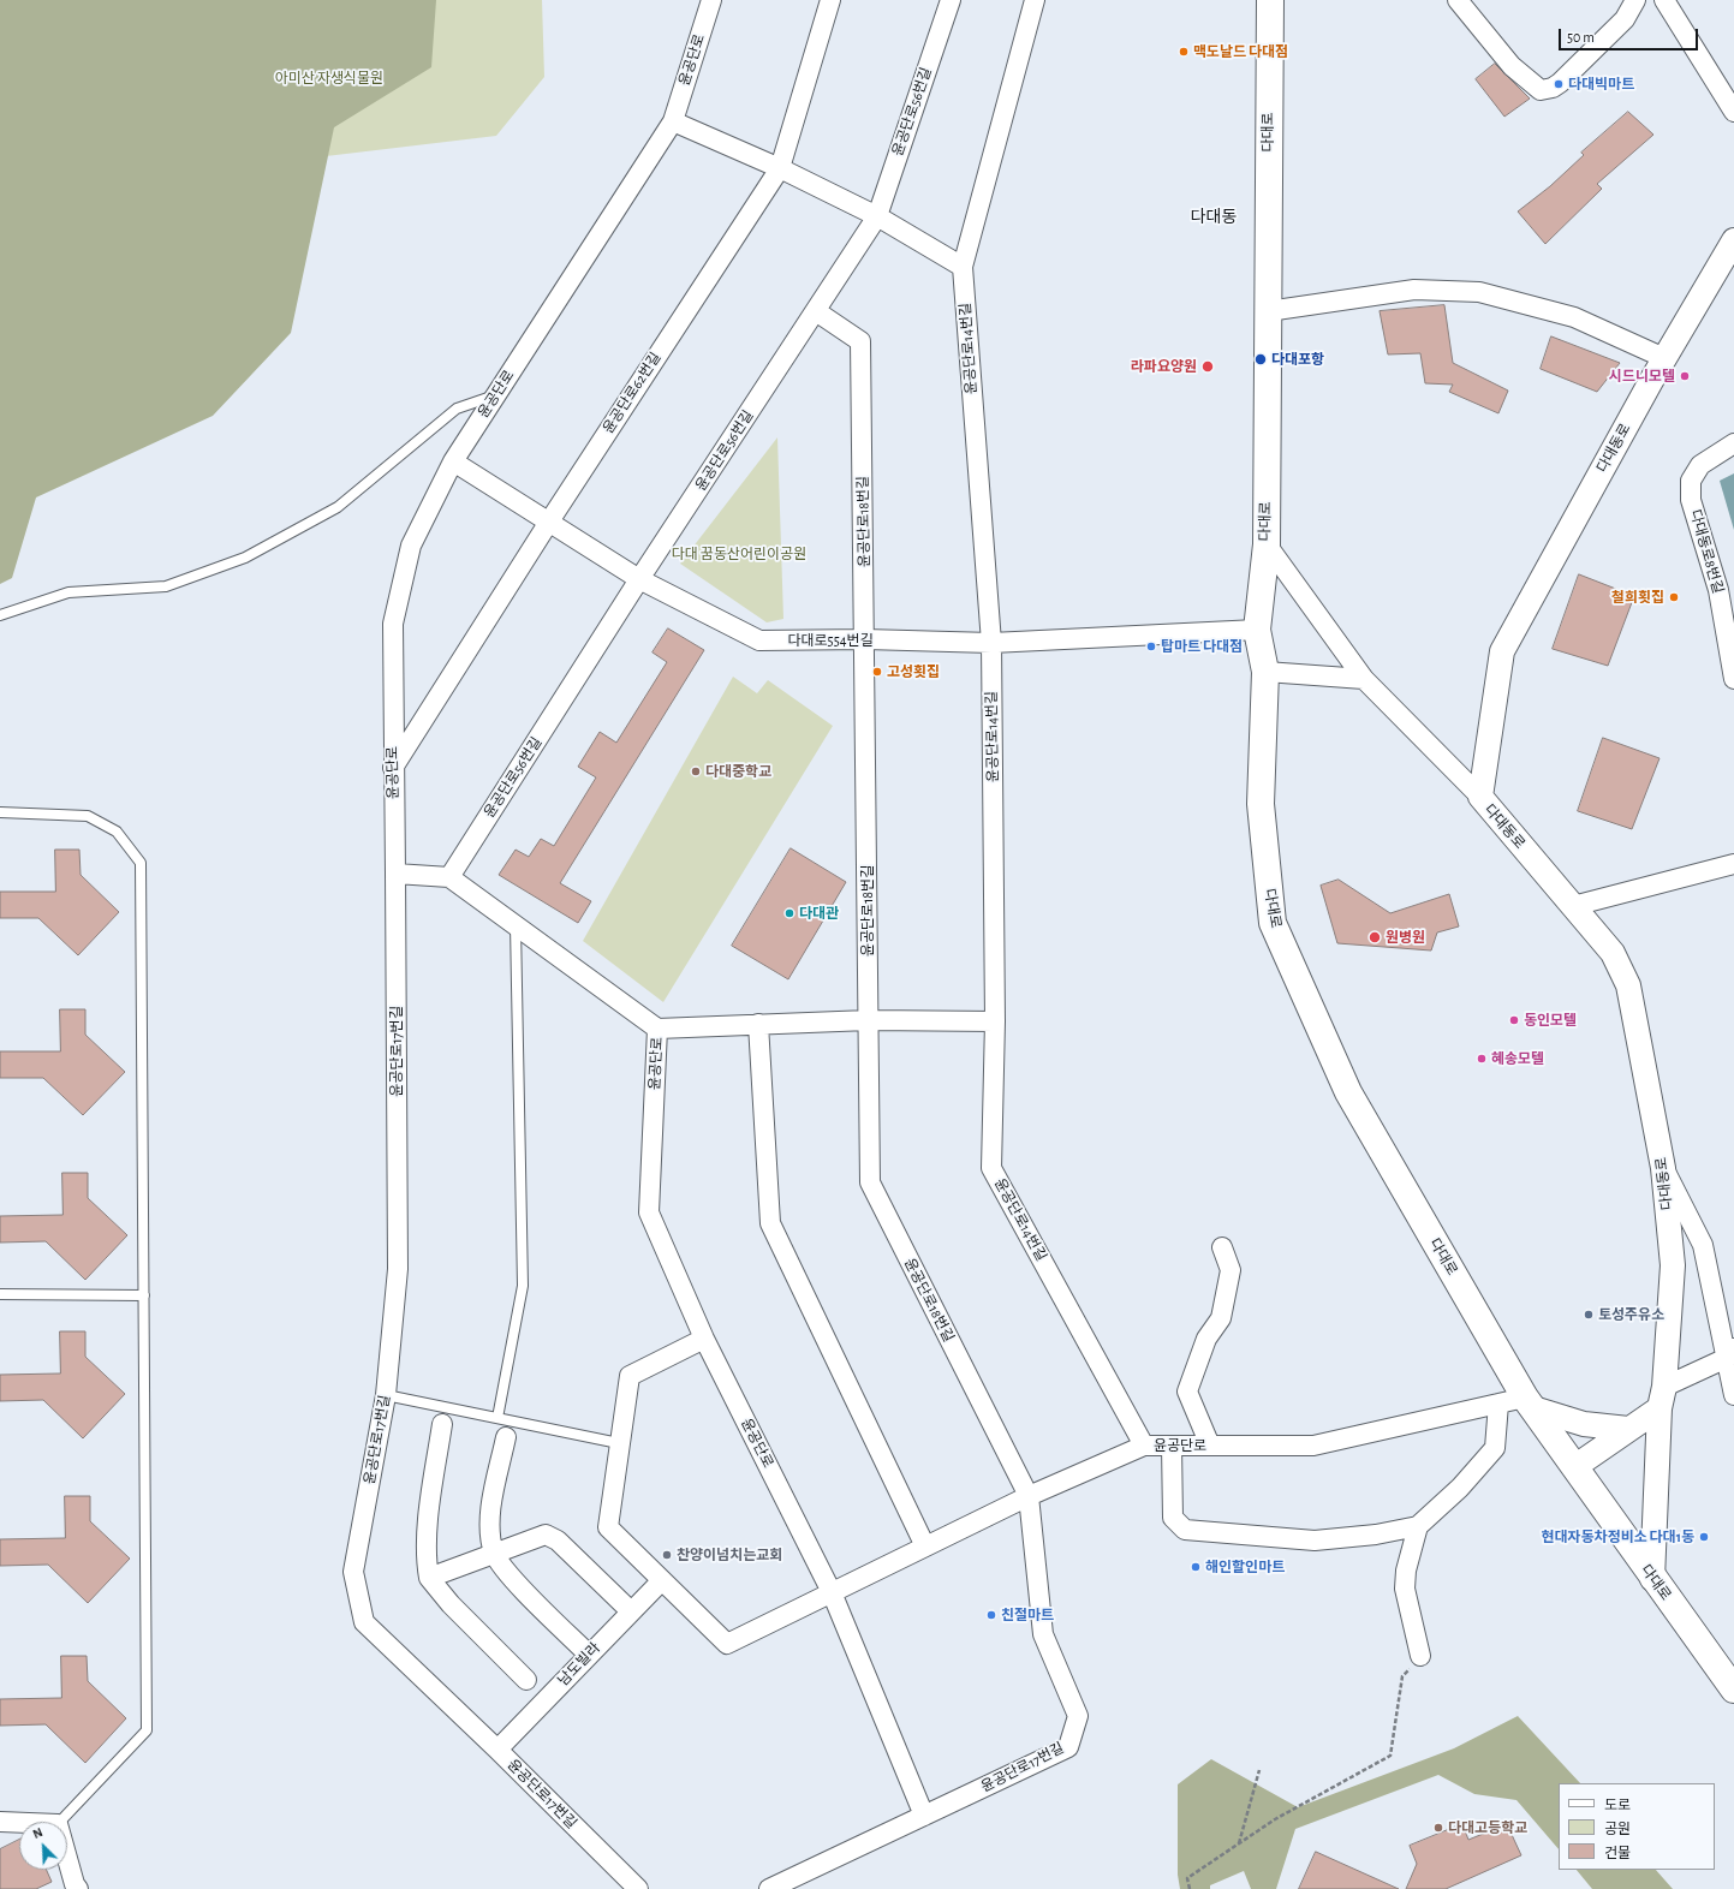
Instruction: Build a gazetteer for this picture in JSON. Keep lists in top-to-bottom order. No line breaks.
{"streets":{"main road":["다대로"],"street":["윤공단로","윤공단로56번길","윤공단로14번길","윤공단로62번길","다대동로","윤공단로18번길","다대동로8번길","다대로554번길","윤공단로17번길","남도빌라"]},"crossings":[["윤공단로","윤공단로56번길"],["윤공단로","다대로"],["윤공단로","윤공단로14번길"],["윤공단로","윤공단로62번길"],["윤공단로","윤공단로18번길"],["윤공단로","다대로554번길"],["윤공단로","윤공단로17번길"],["윤공단로56번길","윤공단로18번길"],["윤공단로56번길","다대로554번길"],["다대로","다대동로"],["다대로","다대로554번길"],["윤공단로14번길","다대로554번길"],["윤공단로62번길","다대로554번길"],["윤공단로18번길","다대로554번길"],["윤공단로18번길","윤공단로17번길"],["윤공단로17번길","남도빌라"]],"districts":["다대동"],"parks":["아미산 자생식물원","다대 꿈동산어린이공원"],"places":["맥도날드 다대점","다대빅마트","다대포항","라파요양원","시드니모텔","철희횟집","탑마트 다대점","고성횟집","다대중학교","다대관","원병원","동인모텔","혜송모텔","토성주유소","현대자동차정비소 다대1동","찬양이넘치는교회","해인할인마트","친절마트","다대고등학교"],"legend":["도로","공원","건물"],"scale_bar":"50 m","north":"top left"}
